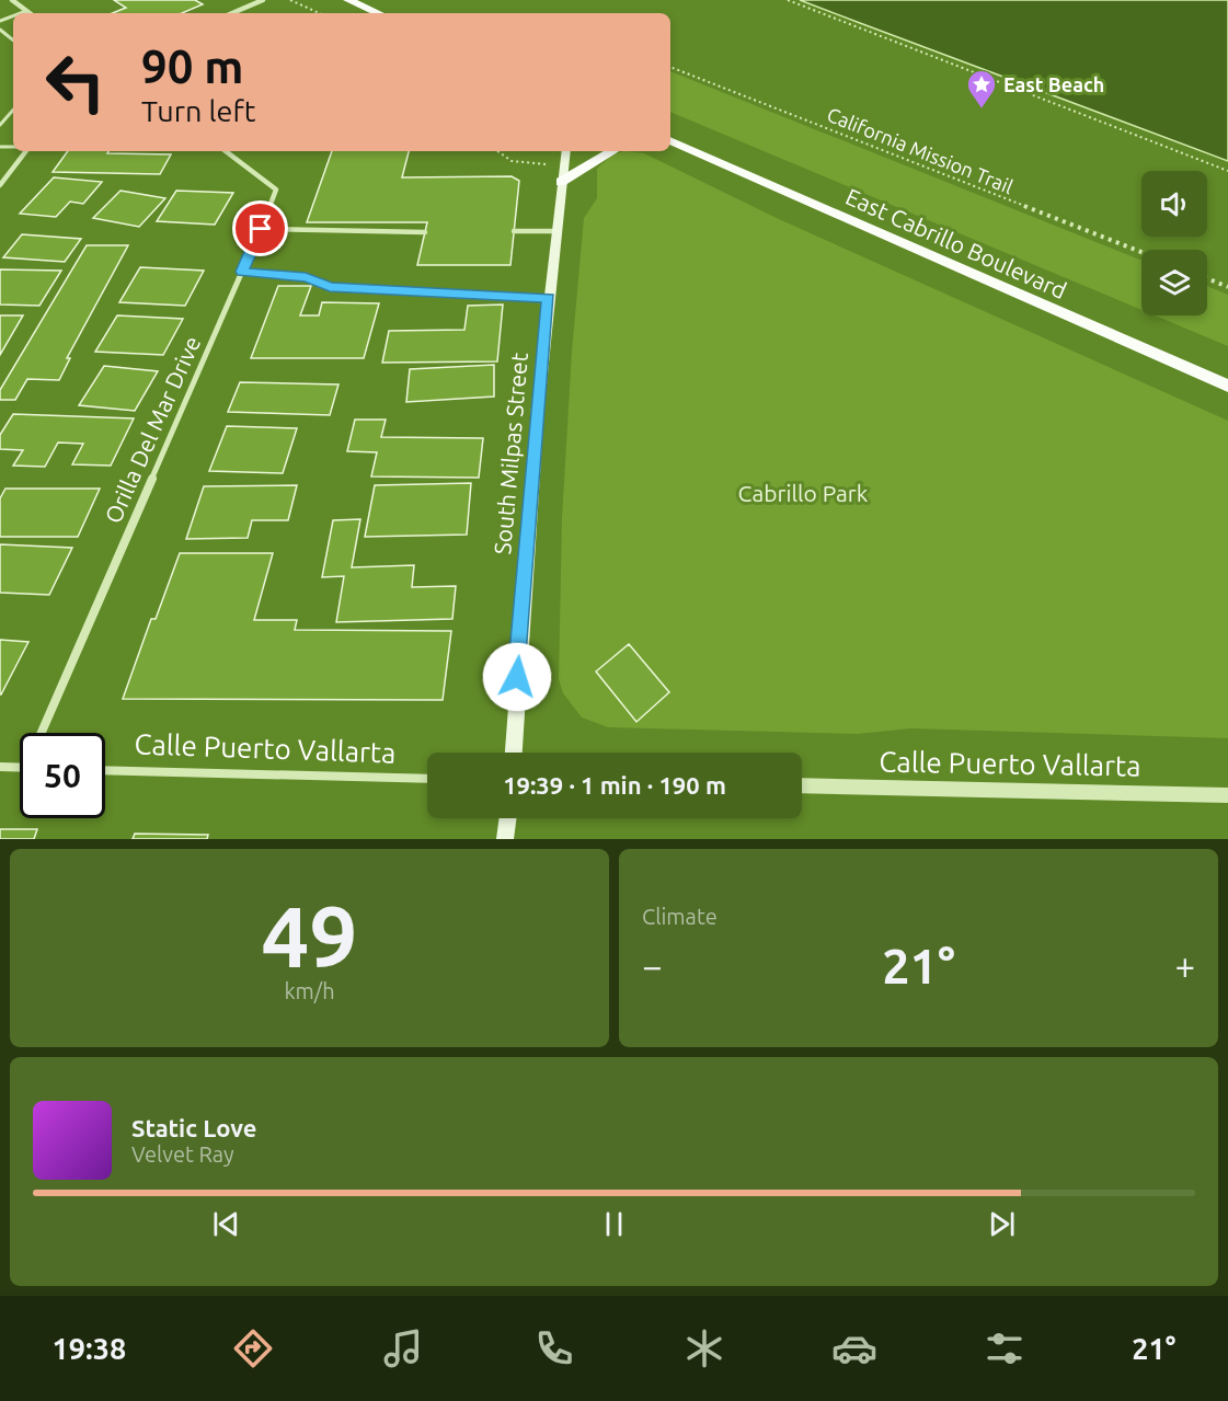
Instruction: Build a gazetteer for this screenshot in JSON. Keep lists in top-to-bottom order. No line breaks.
{"streets":{"main road":["East Cabrillo Boulevard","South Milpas Street"],"street":["Orilla Del Mar Drive","Calle Puerto Vallarta"],"path":["California Mission Trail"]},"parks":["Cabrillo Park"],"places":{"place":["East Beach"]},"page":{"turn":["90 m","Turn left"],"limit":"50","trip":"19:39 · 1 min · 190 m","tile":[["49","km/h"],"Climate"],"heat":["−","21°","+"],"song":["Static Love","Velvet Ray"],"tabs":["19:38","21°"]}}
